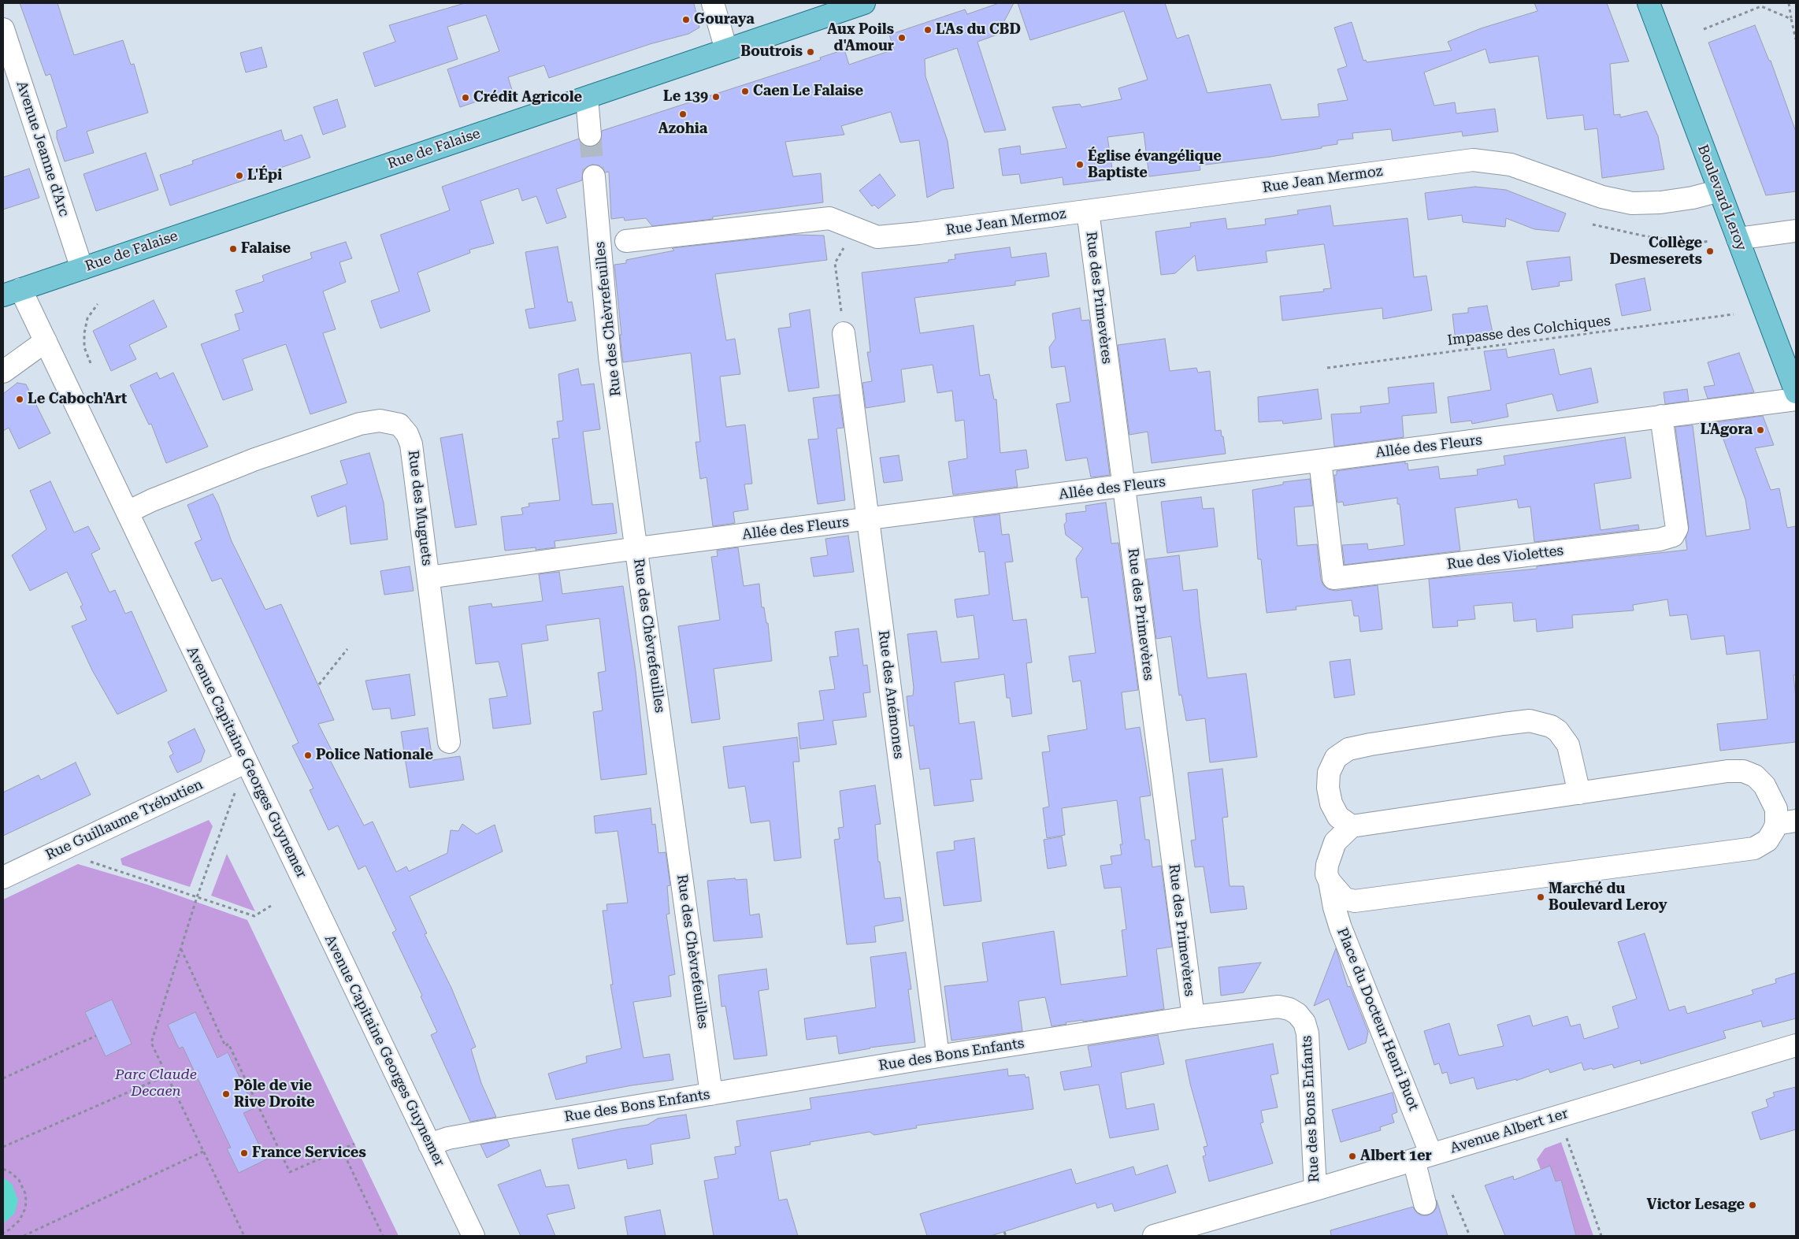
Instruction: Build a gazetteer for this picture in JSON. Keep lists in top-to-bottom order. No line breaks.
{"streets":{"main road":["Rue de Falaise","Boulevard Leroy"],"street":["Avenue Jeanne d'Arc","Rue Jean Mermoz","Rue des Primevères","Rue des Chèvrefeuilles","Allée des Fleurs","Rue des Muguets","Rue des Violettes","Rue des Anémones","Avenue Capitaine Georges Guynemer","Rue Guillaume Trébutien","Place du Docteur Henri Buot","Rue des Bons Enfants","Avenue Albert 1er"],"path":["Impasse des Colchiques"]},"crossings":[["Avenue Jeanne d'Arc","Rue de Falaise"],["Rue de Falaise","Avenue Capitaine Georges Guynemer"],["Rue Jean Mermoz","Boulevard Leroy"],["Rue Jean Mermoz","Rue des Primevères"],["Rue des Primevères","Allée des Fleurs"],["Rue des Primevères","Rue des Bons Enfants"],["Rue des Chèvrefeuilles","Allée des Fleurs"],["Rue des Chèvrefeuilles","Rue des Bons Enfants"],["Allée des Fleurs","Rue des Muguets"],["Allée des Fleurs","Rue des Violettes"],["Allée des Fleurs","Rue des Anémones"],["Rue des Muguets","Avenue Capitaine Georges Guynemer"],["Rue des Anémones","Rue des Bons Enfants"],["Avenue Capitaine Georges Guynemer","Rue Guillaume Trébutien"],["Avenue Capitaine Georges Guynemer","Rue des Bons Enfants"],["Place du Docteur Henri Buot","Avenue Albert 1er"],["Rue des Bons Enfants","Avenue Albert 1er"]],"parks":["Parc Claude Decaen"],"places":["Gouraya","L'As du CBD","Aux Poils d'Amour","Boutrois","Caen Le Falaise","Le 139","Crédit Agricole","Azohia","Église évangélique Baptiste","L'Épi","Falaise","Collège Desmeserets","Le Caboch'Art","L'Agora","Police Nationale","Marché du Boulevard Leroy","Pôle de vie Rive Droite","France Services","Albert 1er","Victor Lesage"]}
